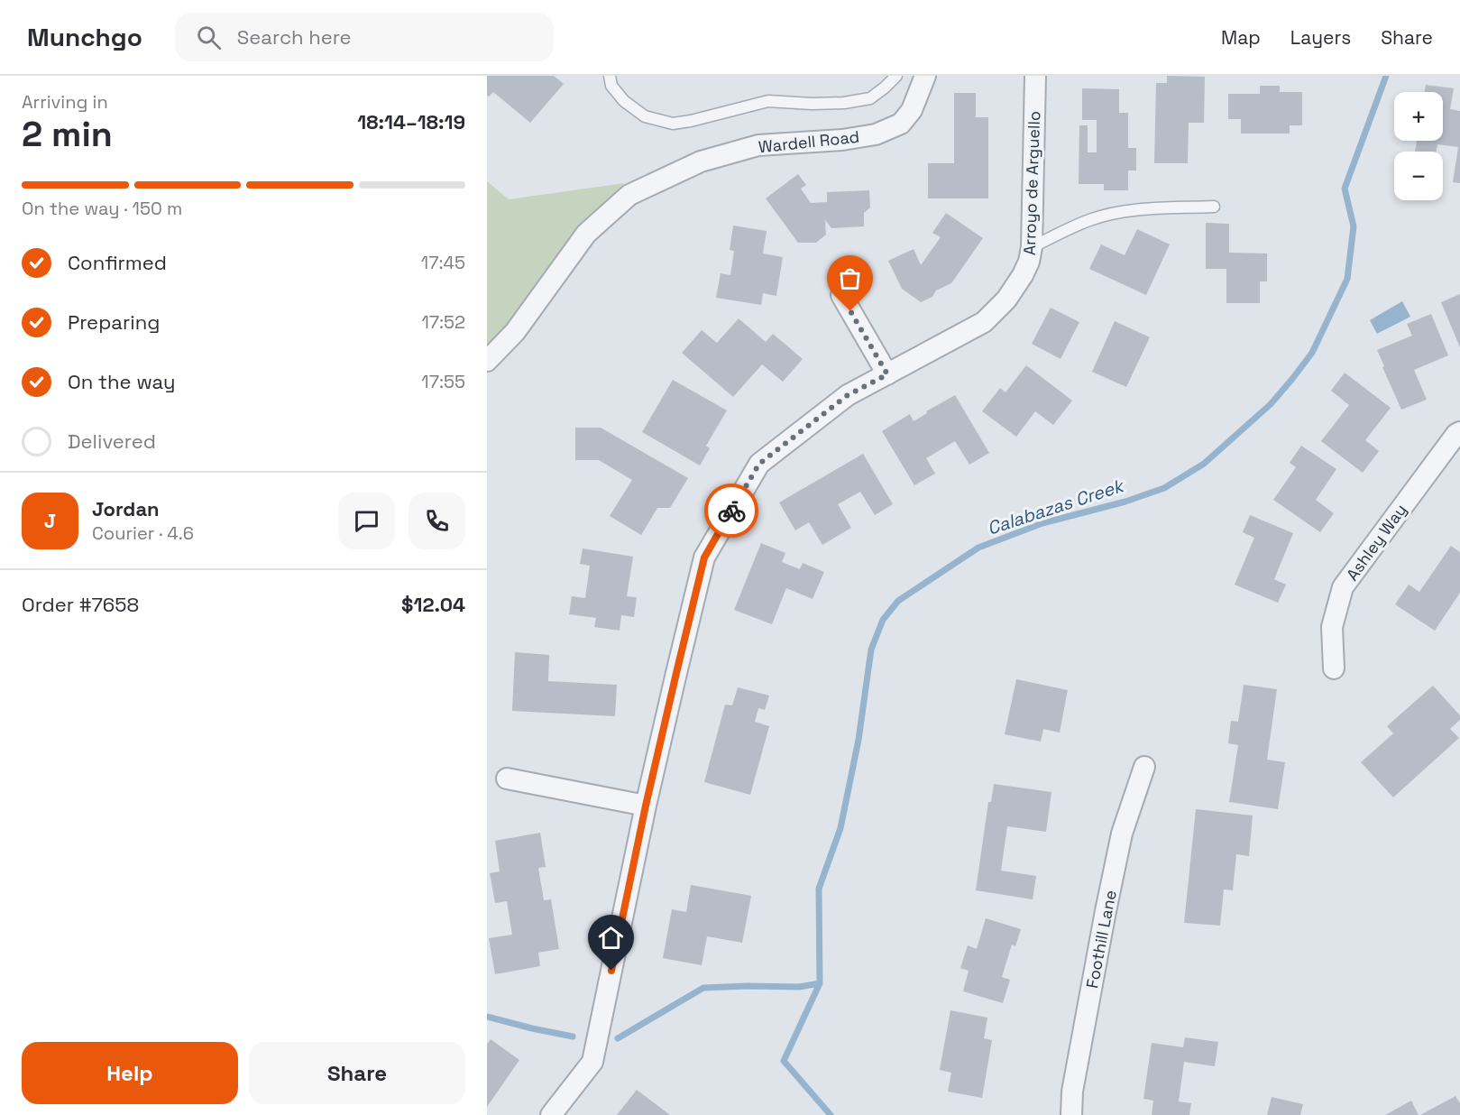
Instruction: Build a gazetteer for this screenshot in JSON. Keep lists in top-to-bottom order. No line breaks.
{"streets":{"street":["Wardell Road","Arroyo de Arguello","Ashley Way","Foothill Lane"]},"water":["Calabazas Creek"],"page":{"header":"Munchgo","search":"Search here","nav":["Map","Layers","Share"],"heading":["2 min","Arriving in","18:14–18:19"],"panel":["Jordan","Courier · 4.6","Order #7658","$12.04"],"map_buttons":["+","−"],"bar":"On the way · 150 m","list":[["Confirmed","17:45"],["Preparing","17:52"],["On the way","17:55"],"Delivered"],"round":"J","buttons":["Help","Share"]}}
